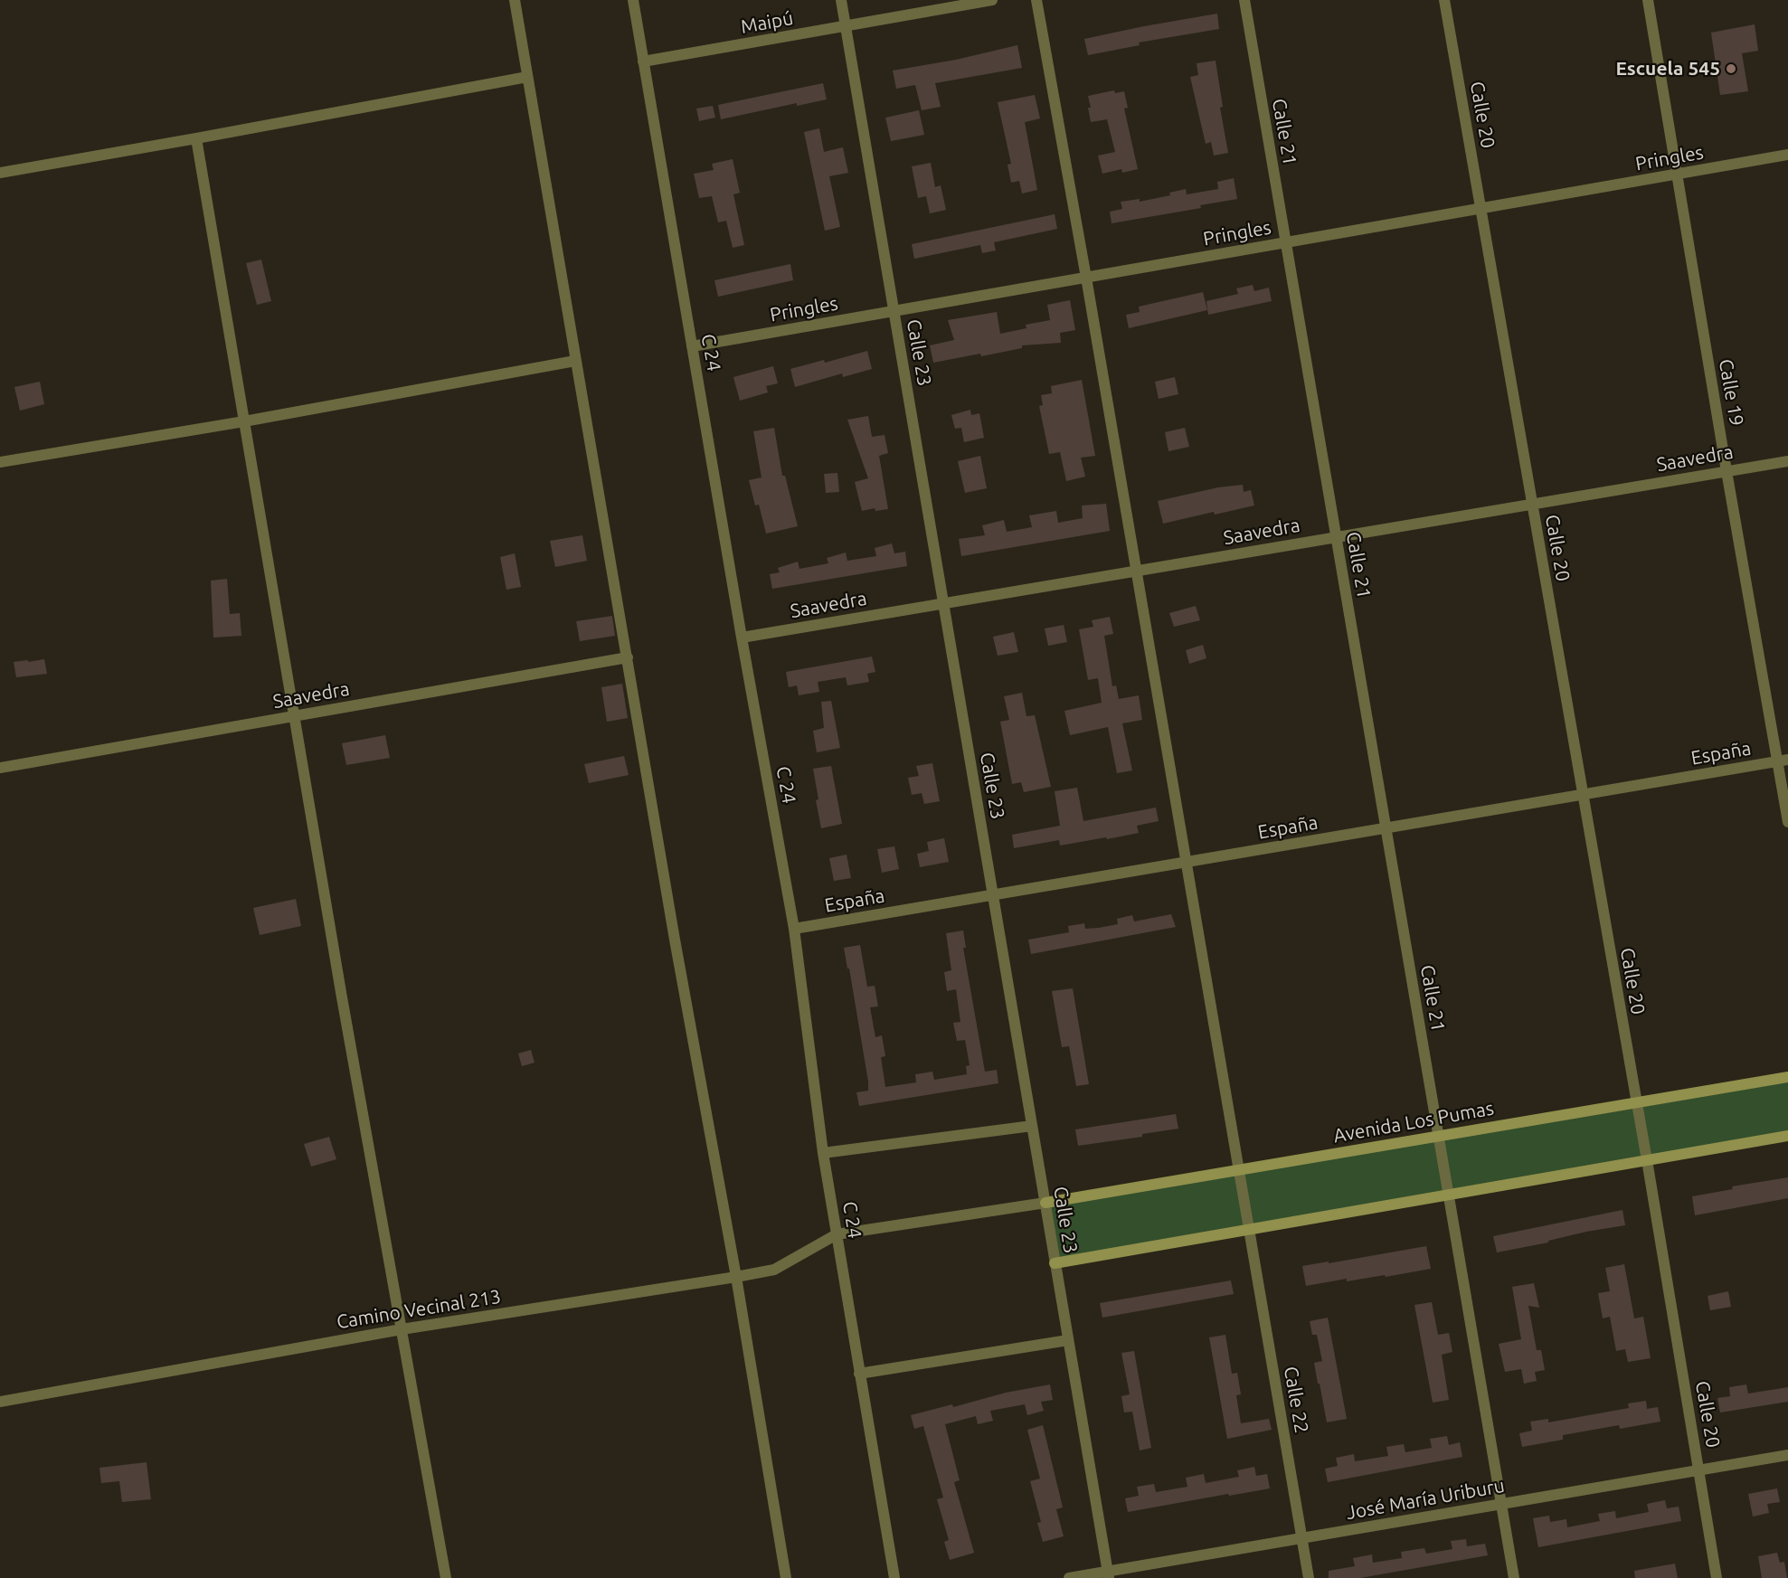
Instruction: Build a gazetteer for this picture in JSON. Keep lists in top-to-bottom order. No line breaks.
{"streets":{"main road":["Avenida Los Pumas"],"street":["Maipú","Calle 20","Calle 21","Pringles","C 24","Calle 23","Calle 19","Saavedra","España","Camino Vecinal 213","Calle 22","José María Uriburu"]},"crossings":[["Maipú","C 24"],["Maipú","Calle 23"],["Calle 20","Pringles"],["Calle 20","Saavedra"],["Calle 20","España"],["Calle 20","Avenida Los Pumas"],["Calle 20","José María Uriburu"],["Calle 21","Pringles"],["Calle 21","Saavedra"],["Calle 21","España"],["Calle 21","Avenida Los Pumas"],["Pringles","C 24"],["Pringles","Calle 23"],["Pringles","Calle 19"],["Pringles","Calle 22"],["C 24","Saavedra"],["C 24","España"],["C 24","Camino Vecinal 213"],["Calle 23","Saavedra"],["Calle 23","España"],["Calle 23","Avenida Los Pumas"],["Calle 23","José María Uriburu"],["Calle 19","Saavedra"],["Calle 19","España"],["Saavedra","Calle 22"],["España","Calle 22"],["Avenida Los Pumas","Calle 22"],["Calle 22","José María Uriburu"]],"places":["Escuela 545"]}
